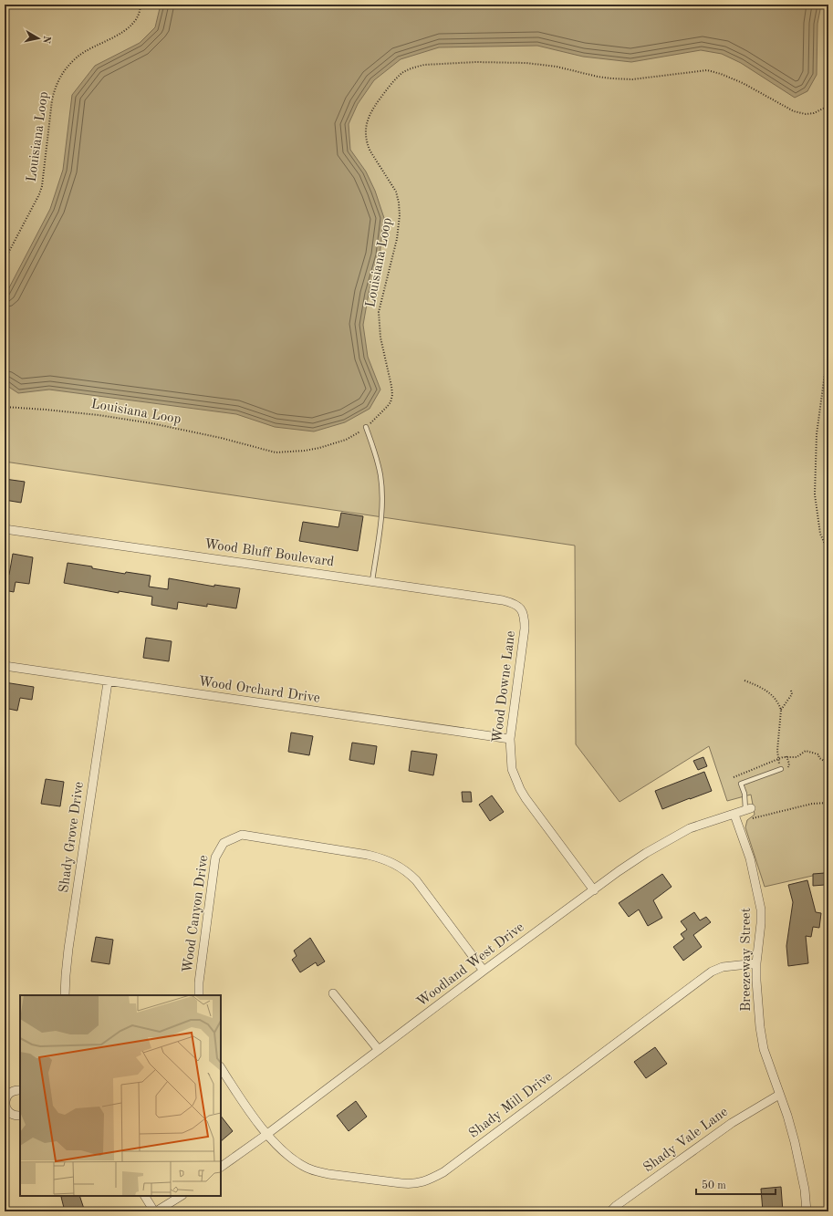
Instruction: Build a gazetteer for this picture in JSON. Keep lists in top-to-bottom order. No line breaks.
{"streets":{"street":["Wood Bluff Boulevard","Wood Downe Lane","Wood Orchard Drive","Shady Grove Drive","Wood Canyon Drive","Breezeway Street","Woodland West Drive","Shady Mill Drive","Shady Vale Lane"],"path":["Louisiana Loop"]},"crossings":[["Wood Bluff Boulevard","Wood Downe Lane"],["Wood Downe Lane","Wood Orchard Drive"],["Wood Downe Lane","Woodland West Drive"],["Wood Orchard Drive","Shady Grove Drive"],["Wood Canyon Drive","Woodland West Drive"],["Breezeway Street","Woodland West Drive"],["Breezeway Street","Shady Mill Drive"],["Breezeway Street","Shady Vale Lane"],["Woodland West Drive","Shady Mill Drive"]],"scale_bar":"50 m","north":"right"}
